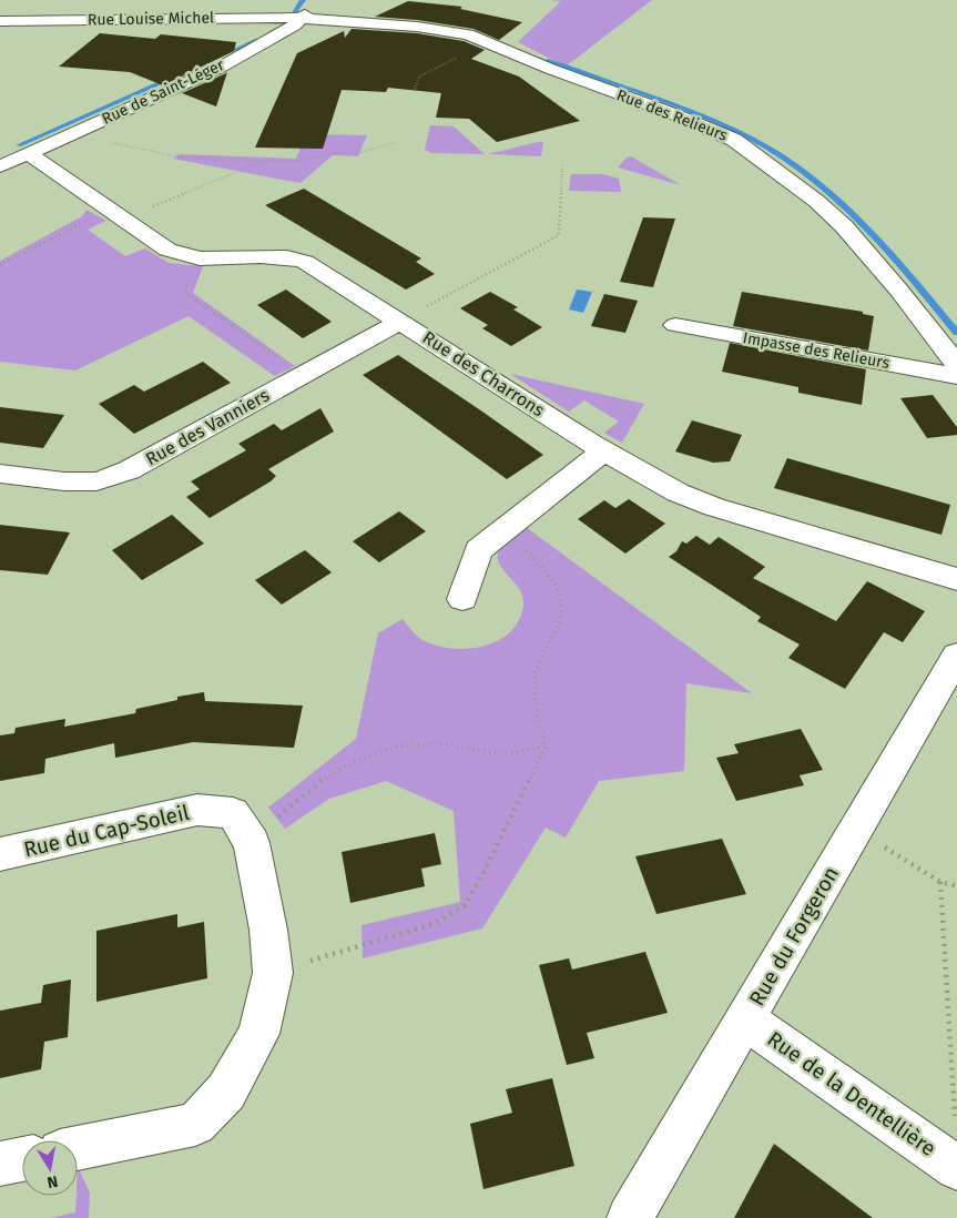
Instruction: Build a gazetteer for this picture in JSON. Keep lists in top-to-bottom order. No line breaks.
{"streets":{"street":["Rue Louise Michel","Rue de Saint-Léger","Rue des Relieurs","Impasse des Relieurs","Rue des Charrons","Rue des Vanniers","Rue du Cap-Soleil","Rue du Forgeron","Rue de la Dentellière"]},"crossings":[["Rue Louise Michel","Rue de Saint-Léger"],["Rue Louise Michel","Rue des Relieurs"],["Rue de Saint-Léger","Rue des Relieurs"],["Rue de Saint-Léger","Rue des Charrons"],["Rue des Charrons","Rue des Vanniers"],["Rue du Forgeron","Rue de la Dentellière"]],"north":"bottom"}
